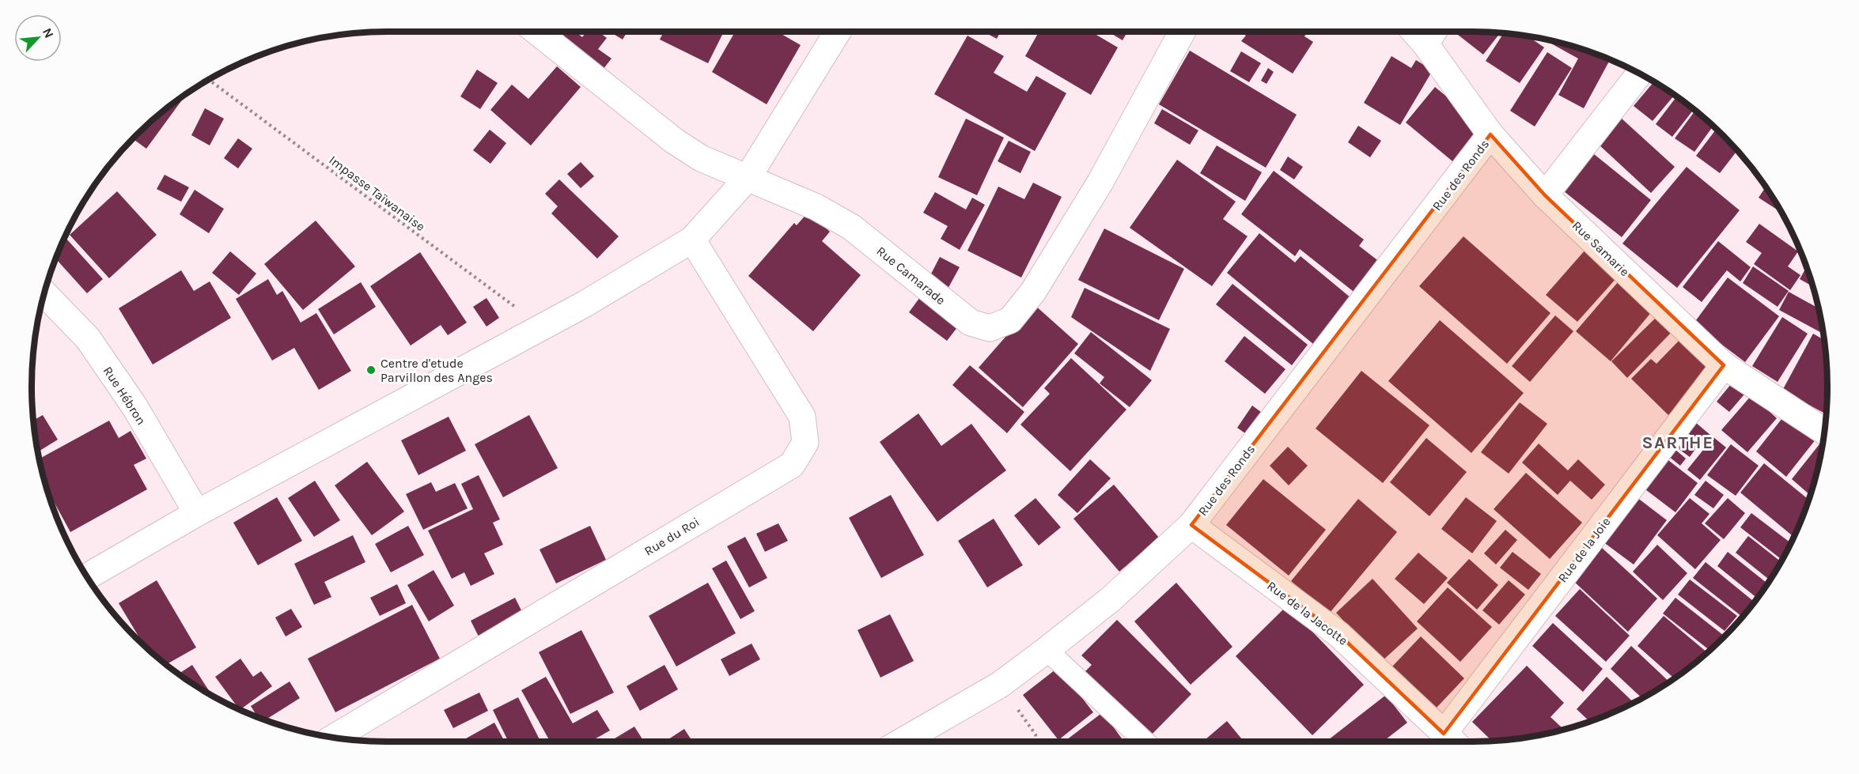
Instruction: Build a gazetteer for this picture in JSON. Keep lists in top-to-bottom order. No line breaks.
{"streets":{"street":["Rue des Ronds","Rue Samarie","Rue Camarade","Rue Hébron","Rue du Roi","Rue de la Joie","Rue de la Jacotte"],"path":["Impasse Taïwanaise"]},"crossings":[["Rue des Ronds","Rue Samarie"],["Rue des Ronds","Rue de la Jacotte"],["Rue Samarie","Rue de la Joie"],["Rue de la Joie","Rue de la Jacotte"]],"districts":["SARTHE"],"places":["Centre d'etude Parvillon des Anges"],"north":"top right"}
